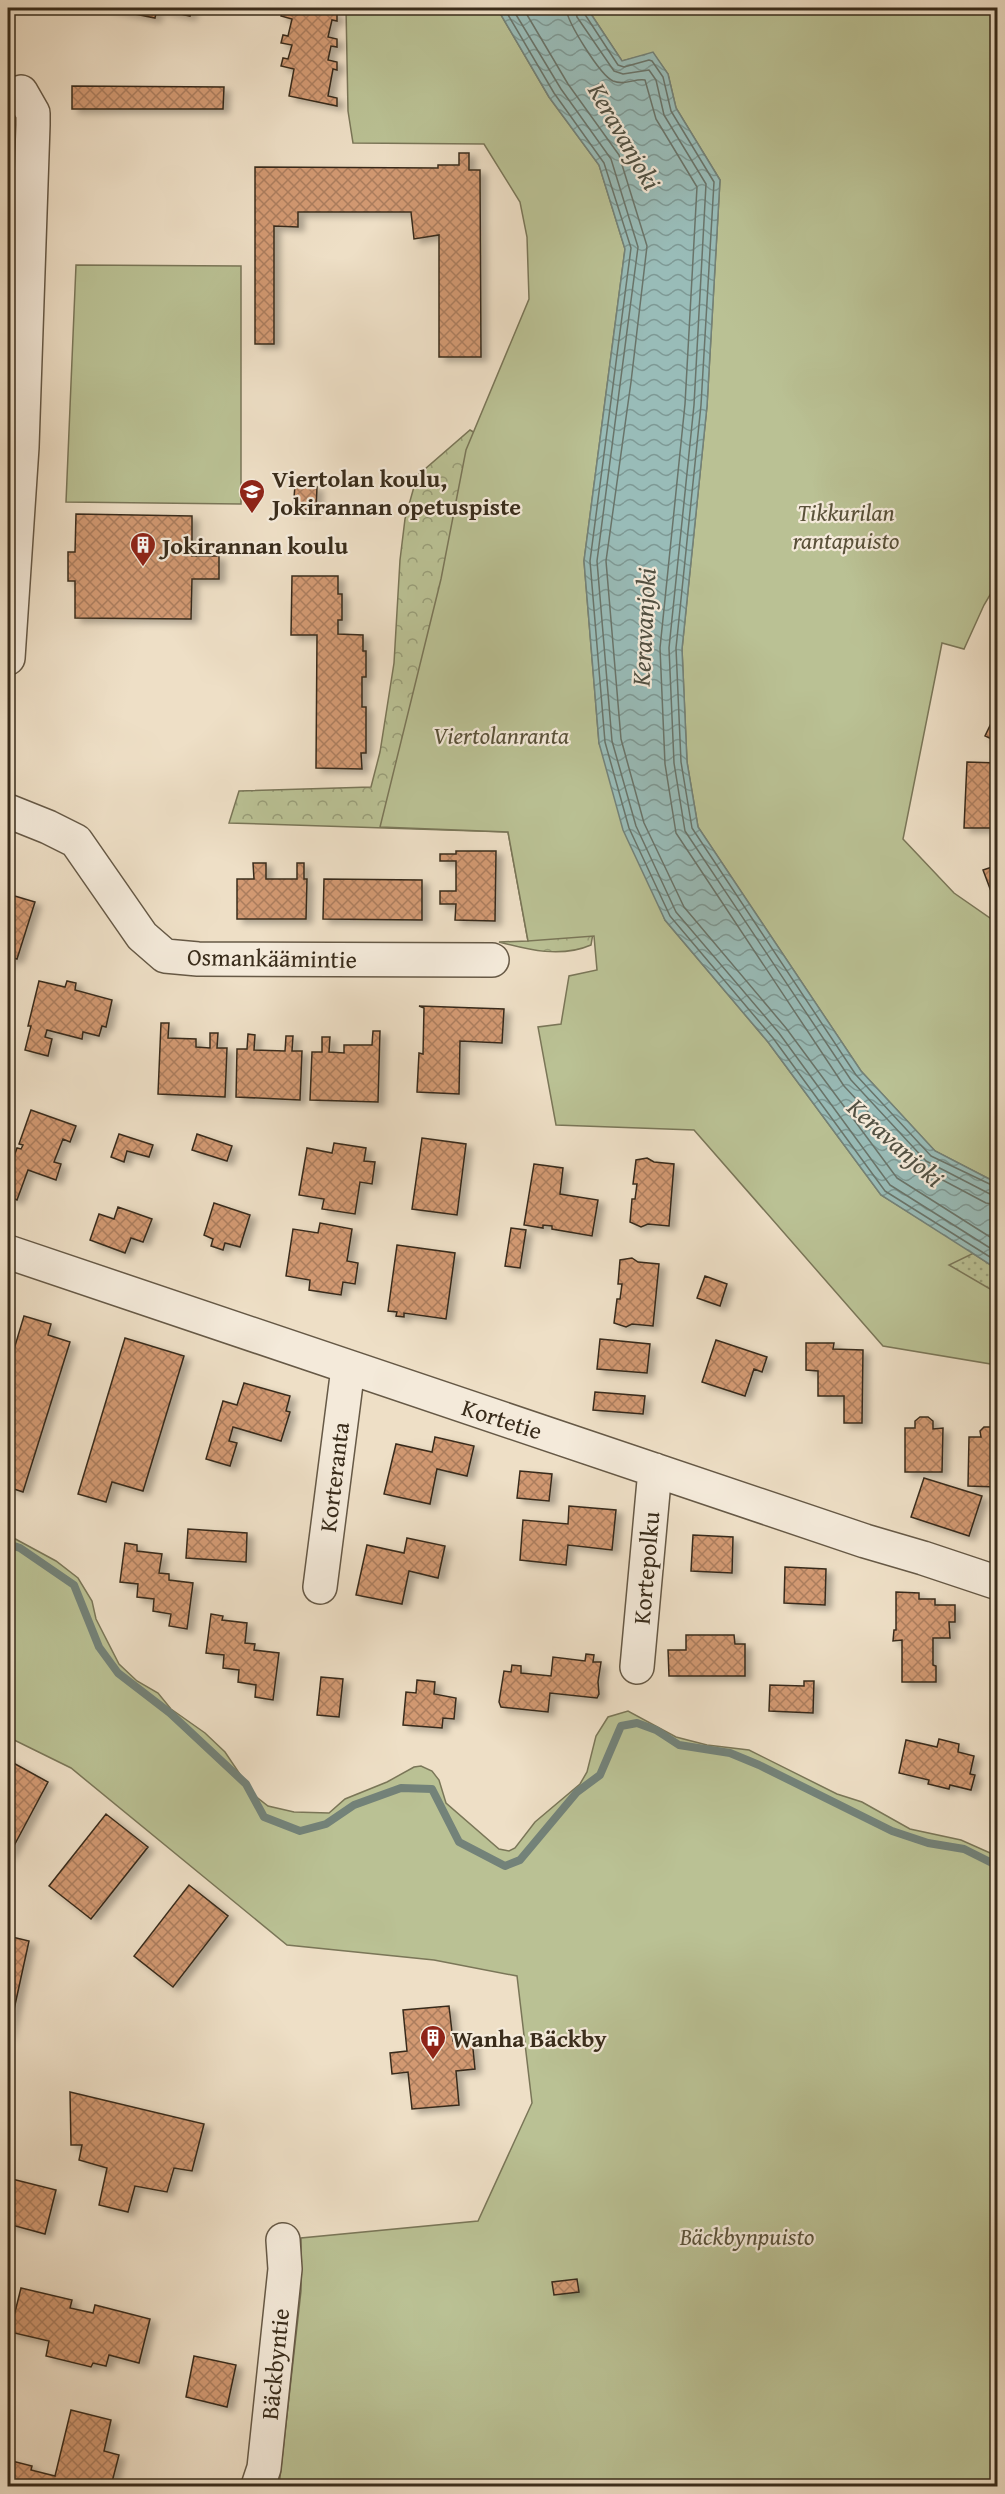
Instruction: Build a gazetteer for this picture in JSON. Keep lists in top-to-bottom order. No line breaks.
{"streets":{"street":["Osmankäämintie","Kortetie","Korteranta","Kortepolku","Bäckbyntie"]},"crossings":[["Kortetie","Korteranta"],["Kortetie","Kortepolku"]],"water":["Keravanjoki"],"parks":["Tikkurilan rantapuisto","Viertolanranta","Bäckbynpuisto"],"places":{"school or university":["Viertolan koulu, Jokirannan opetuspiste"],"building":["Jokirannan koulu","Wanha Bäckby"]}}
